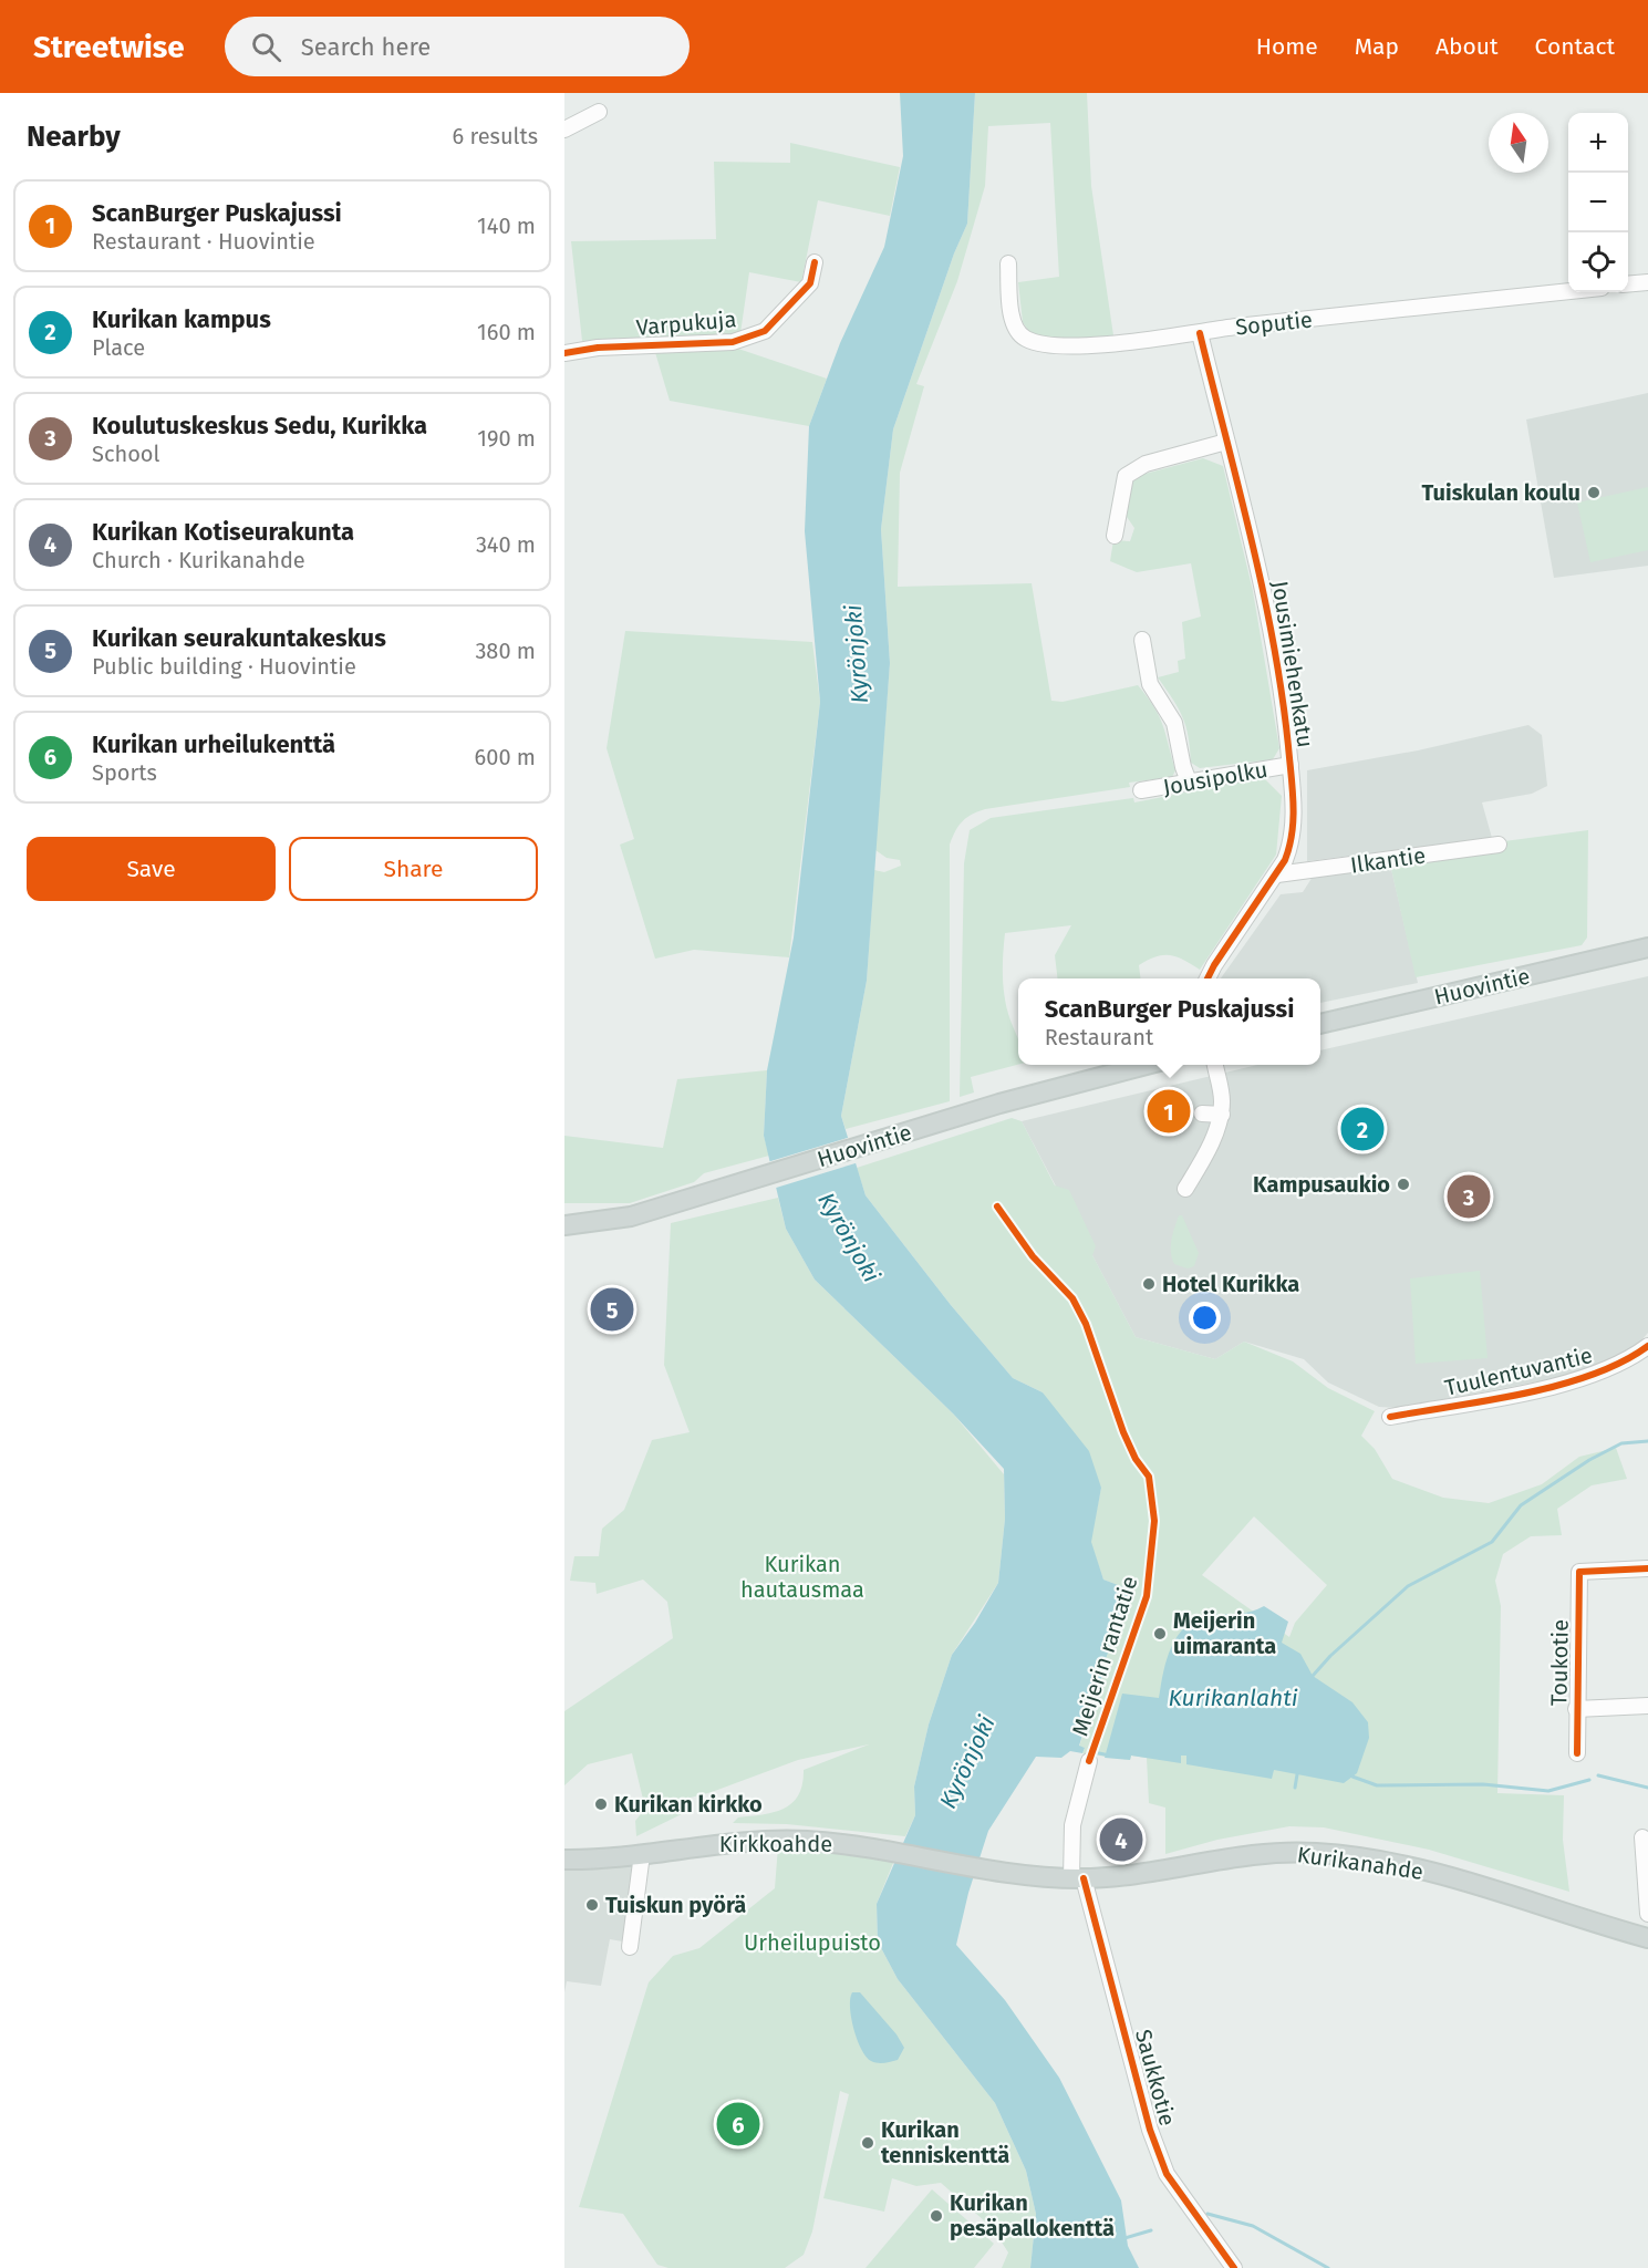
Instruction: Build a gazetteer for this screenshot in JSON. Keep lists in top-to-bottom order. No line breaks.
{"streets":{"main road":["Huovintie","Kirkkoahde","Kurikanahde"],"street":["Varpukuja","Soputie","Jousimiehenkatu","Jousipolku","Ilkantie","Tuulentuvantie","Meijerin rantatie","Toukotie","Saukkotie"]},"crossings":[["Soputie","Jousimiehenkatu"],["Jousimiehenkatu","Jousipolku"],["Jousimiehenkatu","Ilkantie"],["Meijerin rantatie","Kurikanahde"],["Meijerin rantatie","Saukkotie"],["Kirkkoahde","Kurikanahde"],["Kurikanahde","Saukkotie"]],"water":["Kyrönjoki","Kurikanlahti"],"parks":["Kurikan hautausmaa","Urheilupuisto"],"places":["Tuiskulan koulu","Kampusaukio","Hotel Kurikka","Meijerin uimaranta","Kurikan kirkko","Tuiskun pyörä","Kurikan tenniskenttä","Kurikan pesäpallokenttä"],"north":"top","page":{"header":"Streetwise","search":"Search here","nav":["Home","Map","About","Contact"],"heading":["Nearby","6 results"],"map_buttons":["+","−"],"list":[{"mark":"1","name":"ScanBurger Puskajussi","note":"Restaurant · Huovintie","value":"140 m"},{"mark":"2","name":"Kurikan kampus","note":"Place","value":"160 m"},{"mark":"3","name":"Koulutuskeskus Sedu, Kurikka","note":"School","value":"190 m"},{"mark":"4","name":"Kurikan Kotiseurakunta","note":"Church · Kurikanahde","value":"340 m"},{"mark":"5","name":"Kurikan seurakuntakeskus","note":"Public building · Huovintie","value":"380 m"},{"mark":"6","name":"Kurikan urheilukenttä","note":"Sports","value":"600 m"}],"buttons":["Save","Share"],"popup":["ScanBurger Puskajussi","Restaurant"],"pins":["1","2","3","5","4","6"]}}
